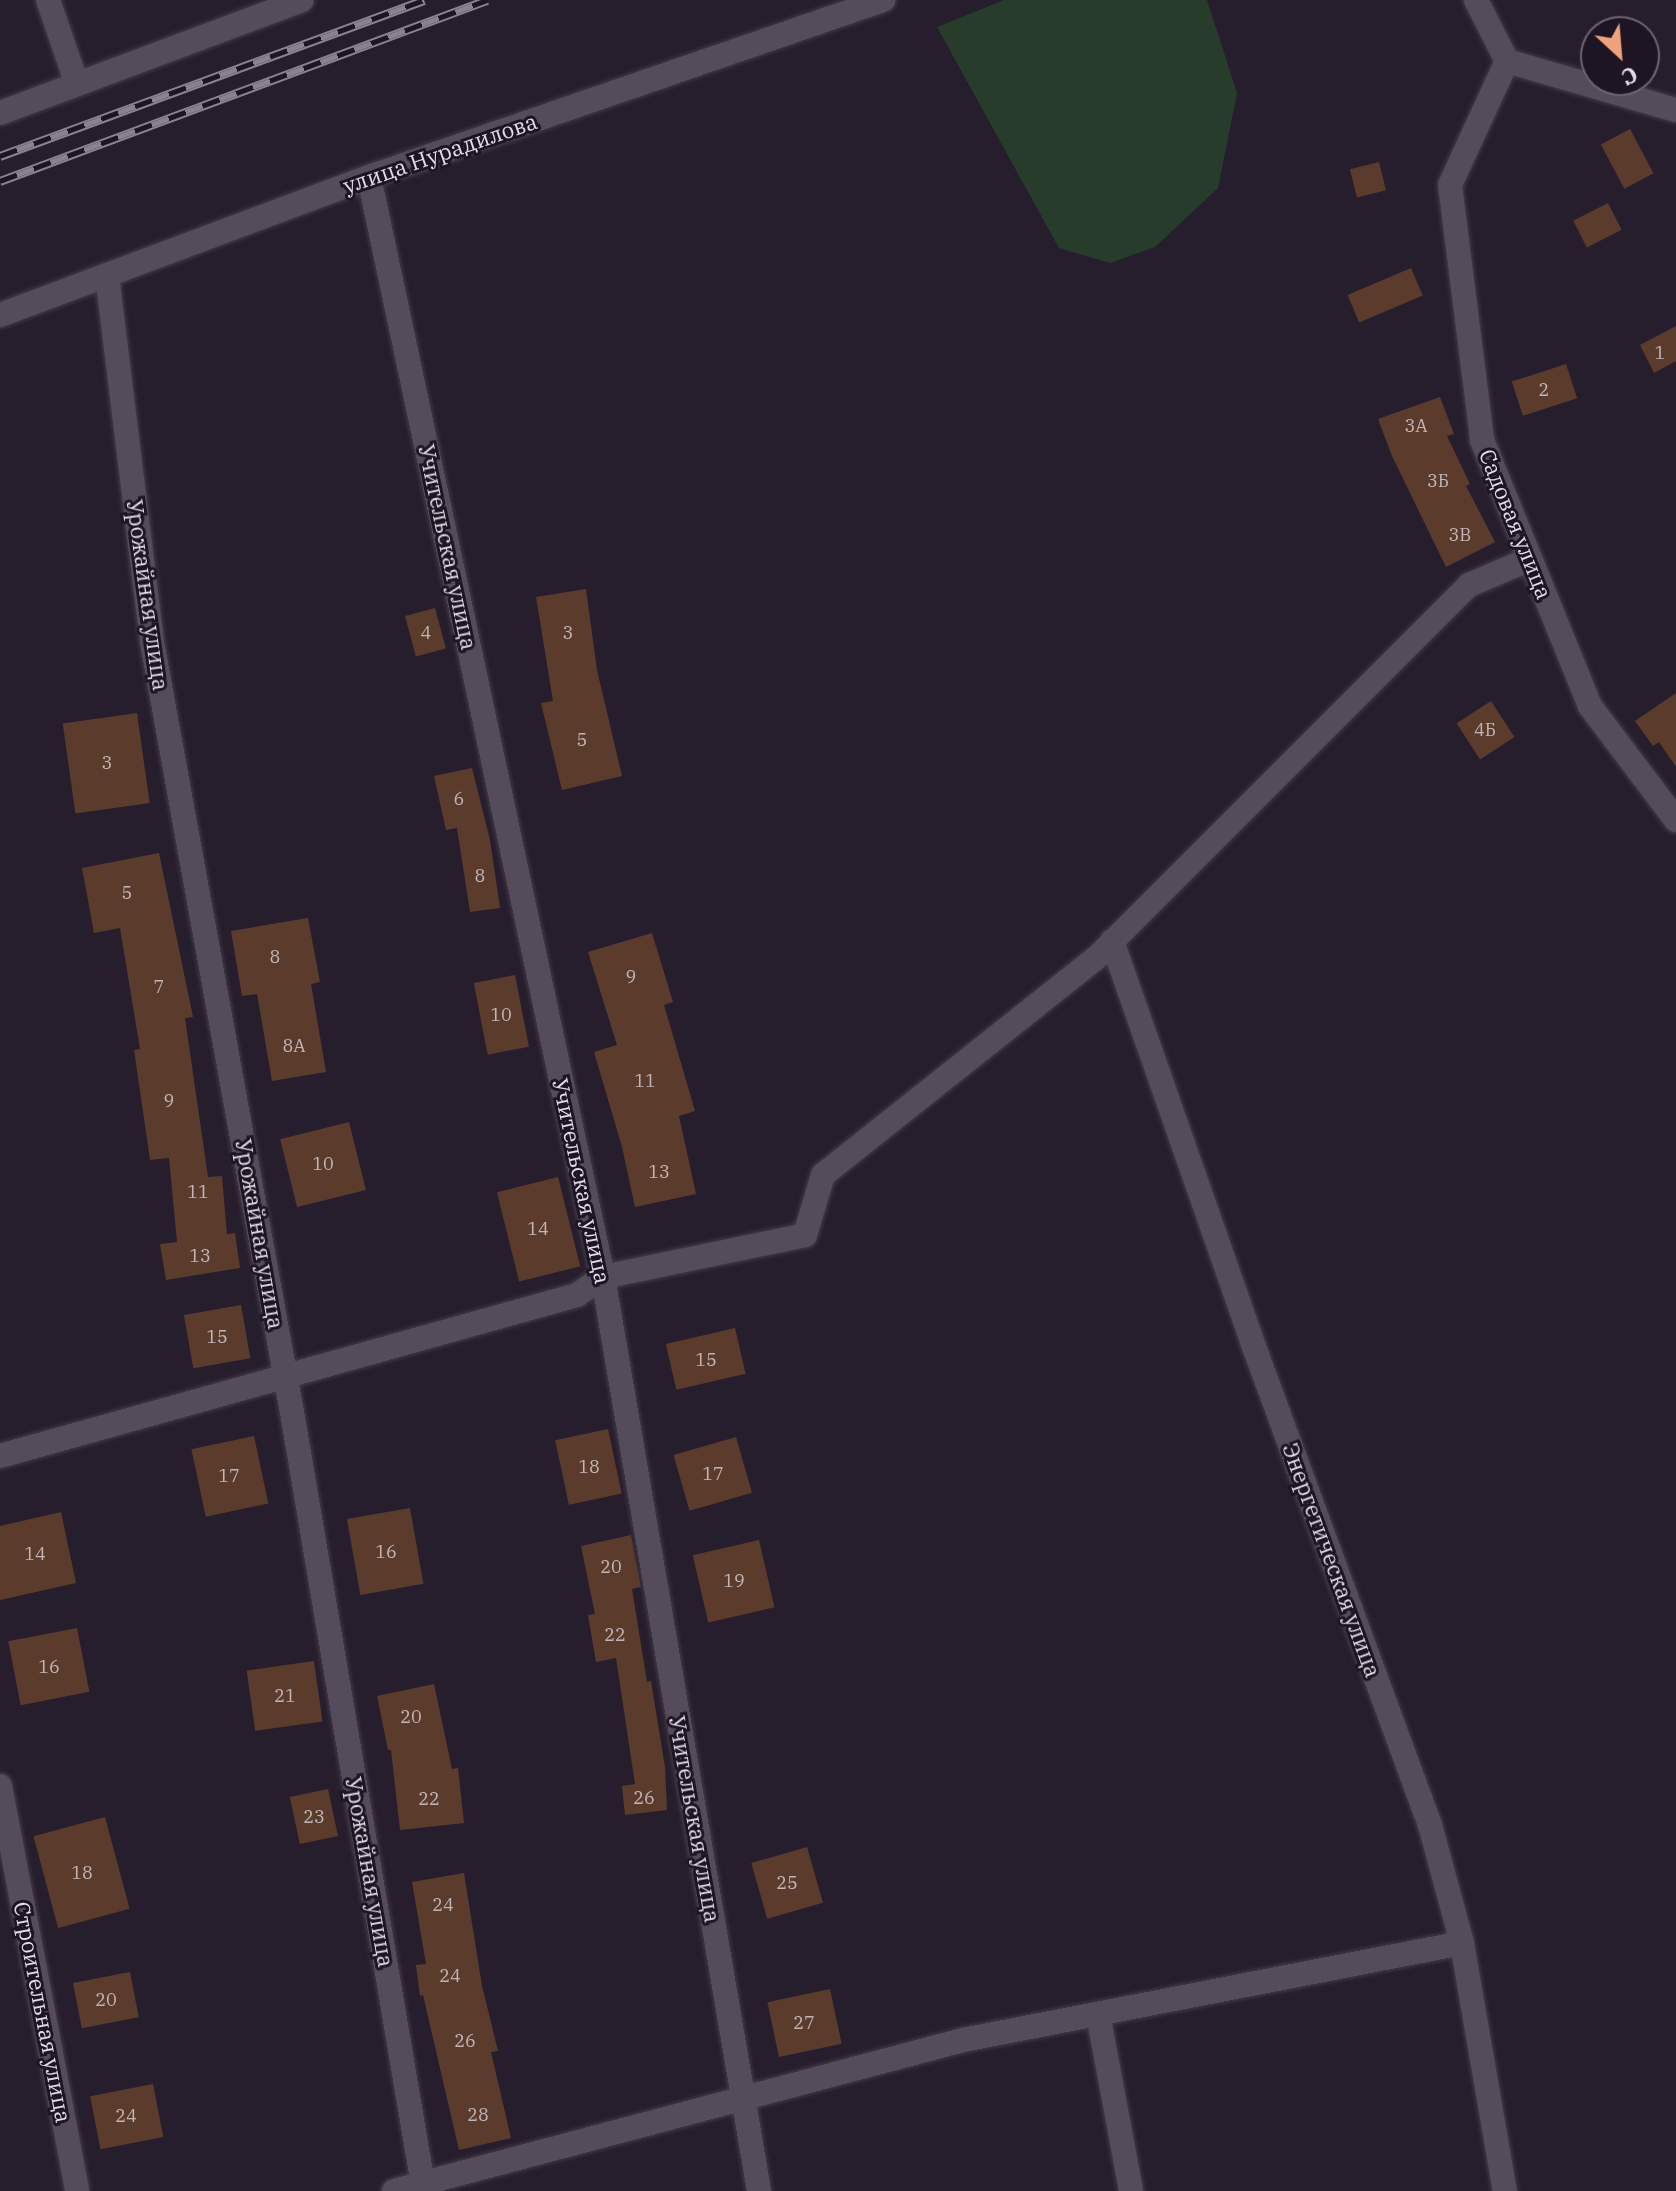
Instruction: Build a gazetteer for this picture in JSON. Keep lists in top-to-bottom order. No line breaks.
{"streets":{"street":["улица Нурадилова","Садовая улица","Учительская улица","Урожайная улица","Энергетическая улица","Строительная улица"]},"crossings":[["улица Нурадилова","Учительская улица"],["улица Нурадилова","Урожайная улица"]],"house_numbers":["1","2","3А","3Б","3В","4","3","4Б","5","3","6","8","5","8","9","7","10","8А","11","9","10","13","11","14","13","15","15","18","17","17","16","14","20","19","22","16","21","20","26","22","23","18","25","24","24","20","27","26","28","24"],"north":"bottom right"}
